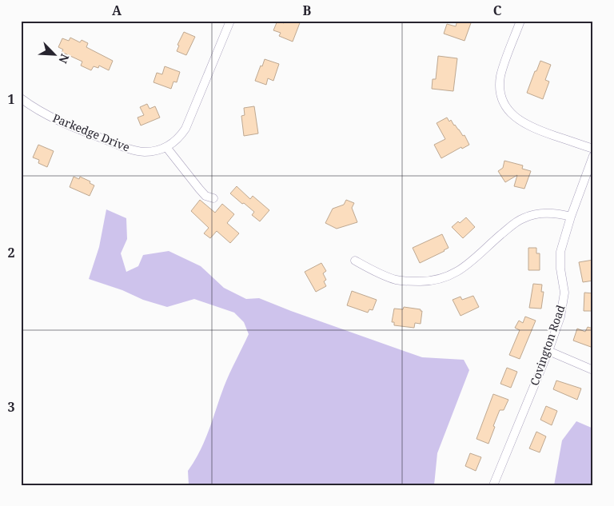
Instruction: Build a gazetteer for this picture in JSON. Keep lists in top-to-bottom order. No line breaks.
{"streets":{"street":["Parkedge Drive","Covington Road"]},"north":"bottom right","grid":{"columns":["A","B","C"],"rows":["1","2","3"]}}
